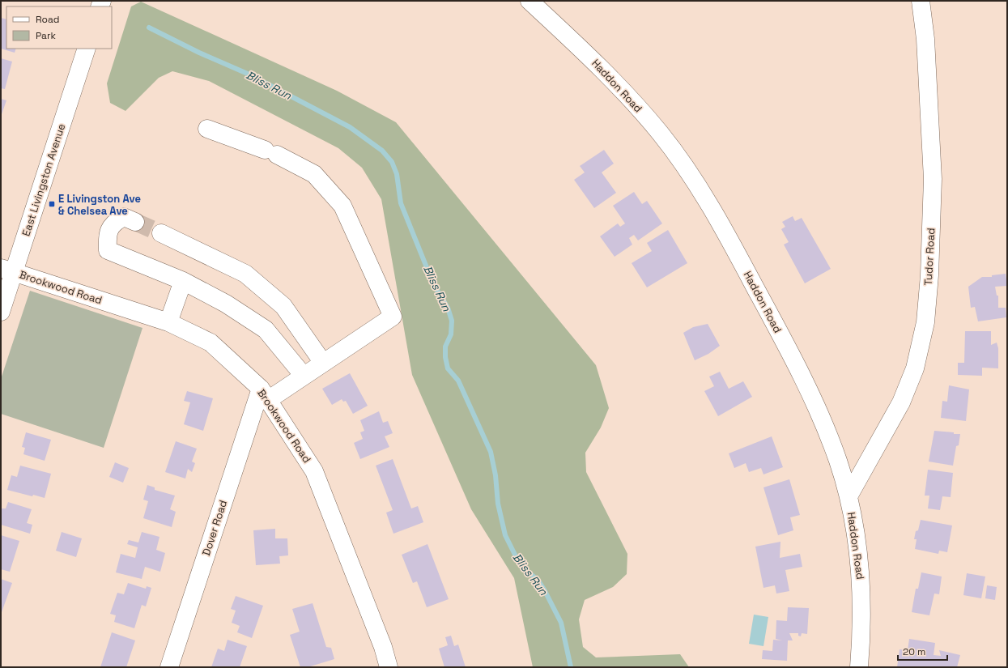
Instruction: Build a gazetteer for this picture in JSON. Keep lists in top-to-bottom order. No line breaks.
{"streets":{"street":["Haddon Road","East Livingston Avenue","Tudor Road","Brookwood Road","Dover Road"]},"crossings":[["Haddon Road","Tudor Road"],["East Livingston Avenue","Brookwood Road"],["Brookwood Road","Dover Road"]],"water":["Bliss Run"],"places":{"transit":["E Livingston Ave & Chelsea Ave"]},"legend":["Road","Park"],"scale_bar":"20 m"}
